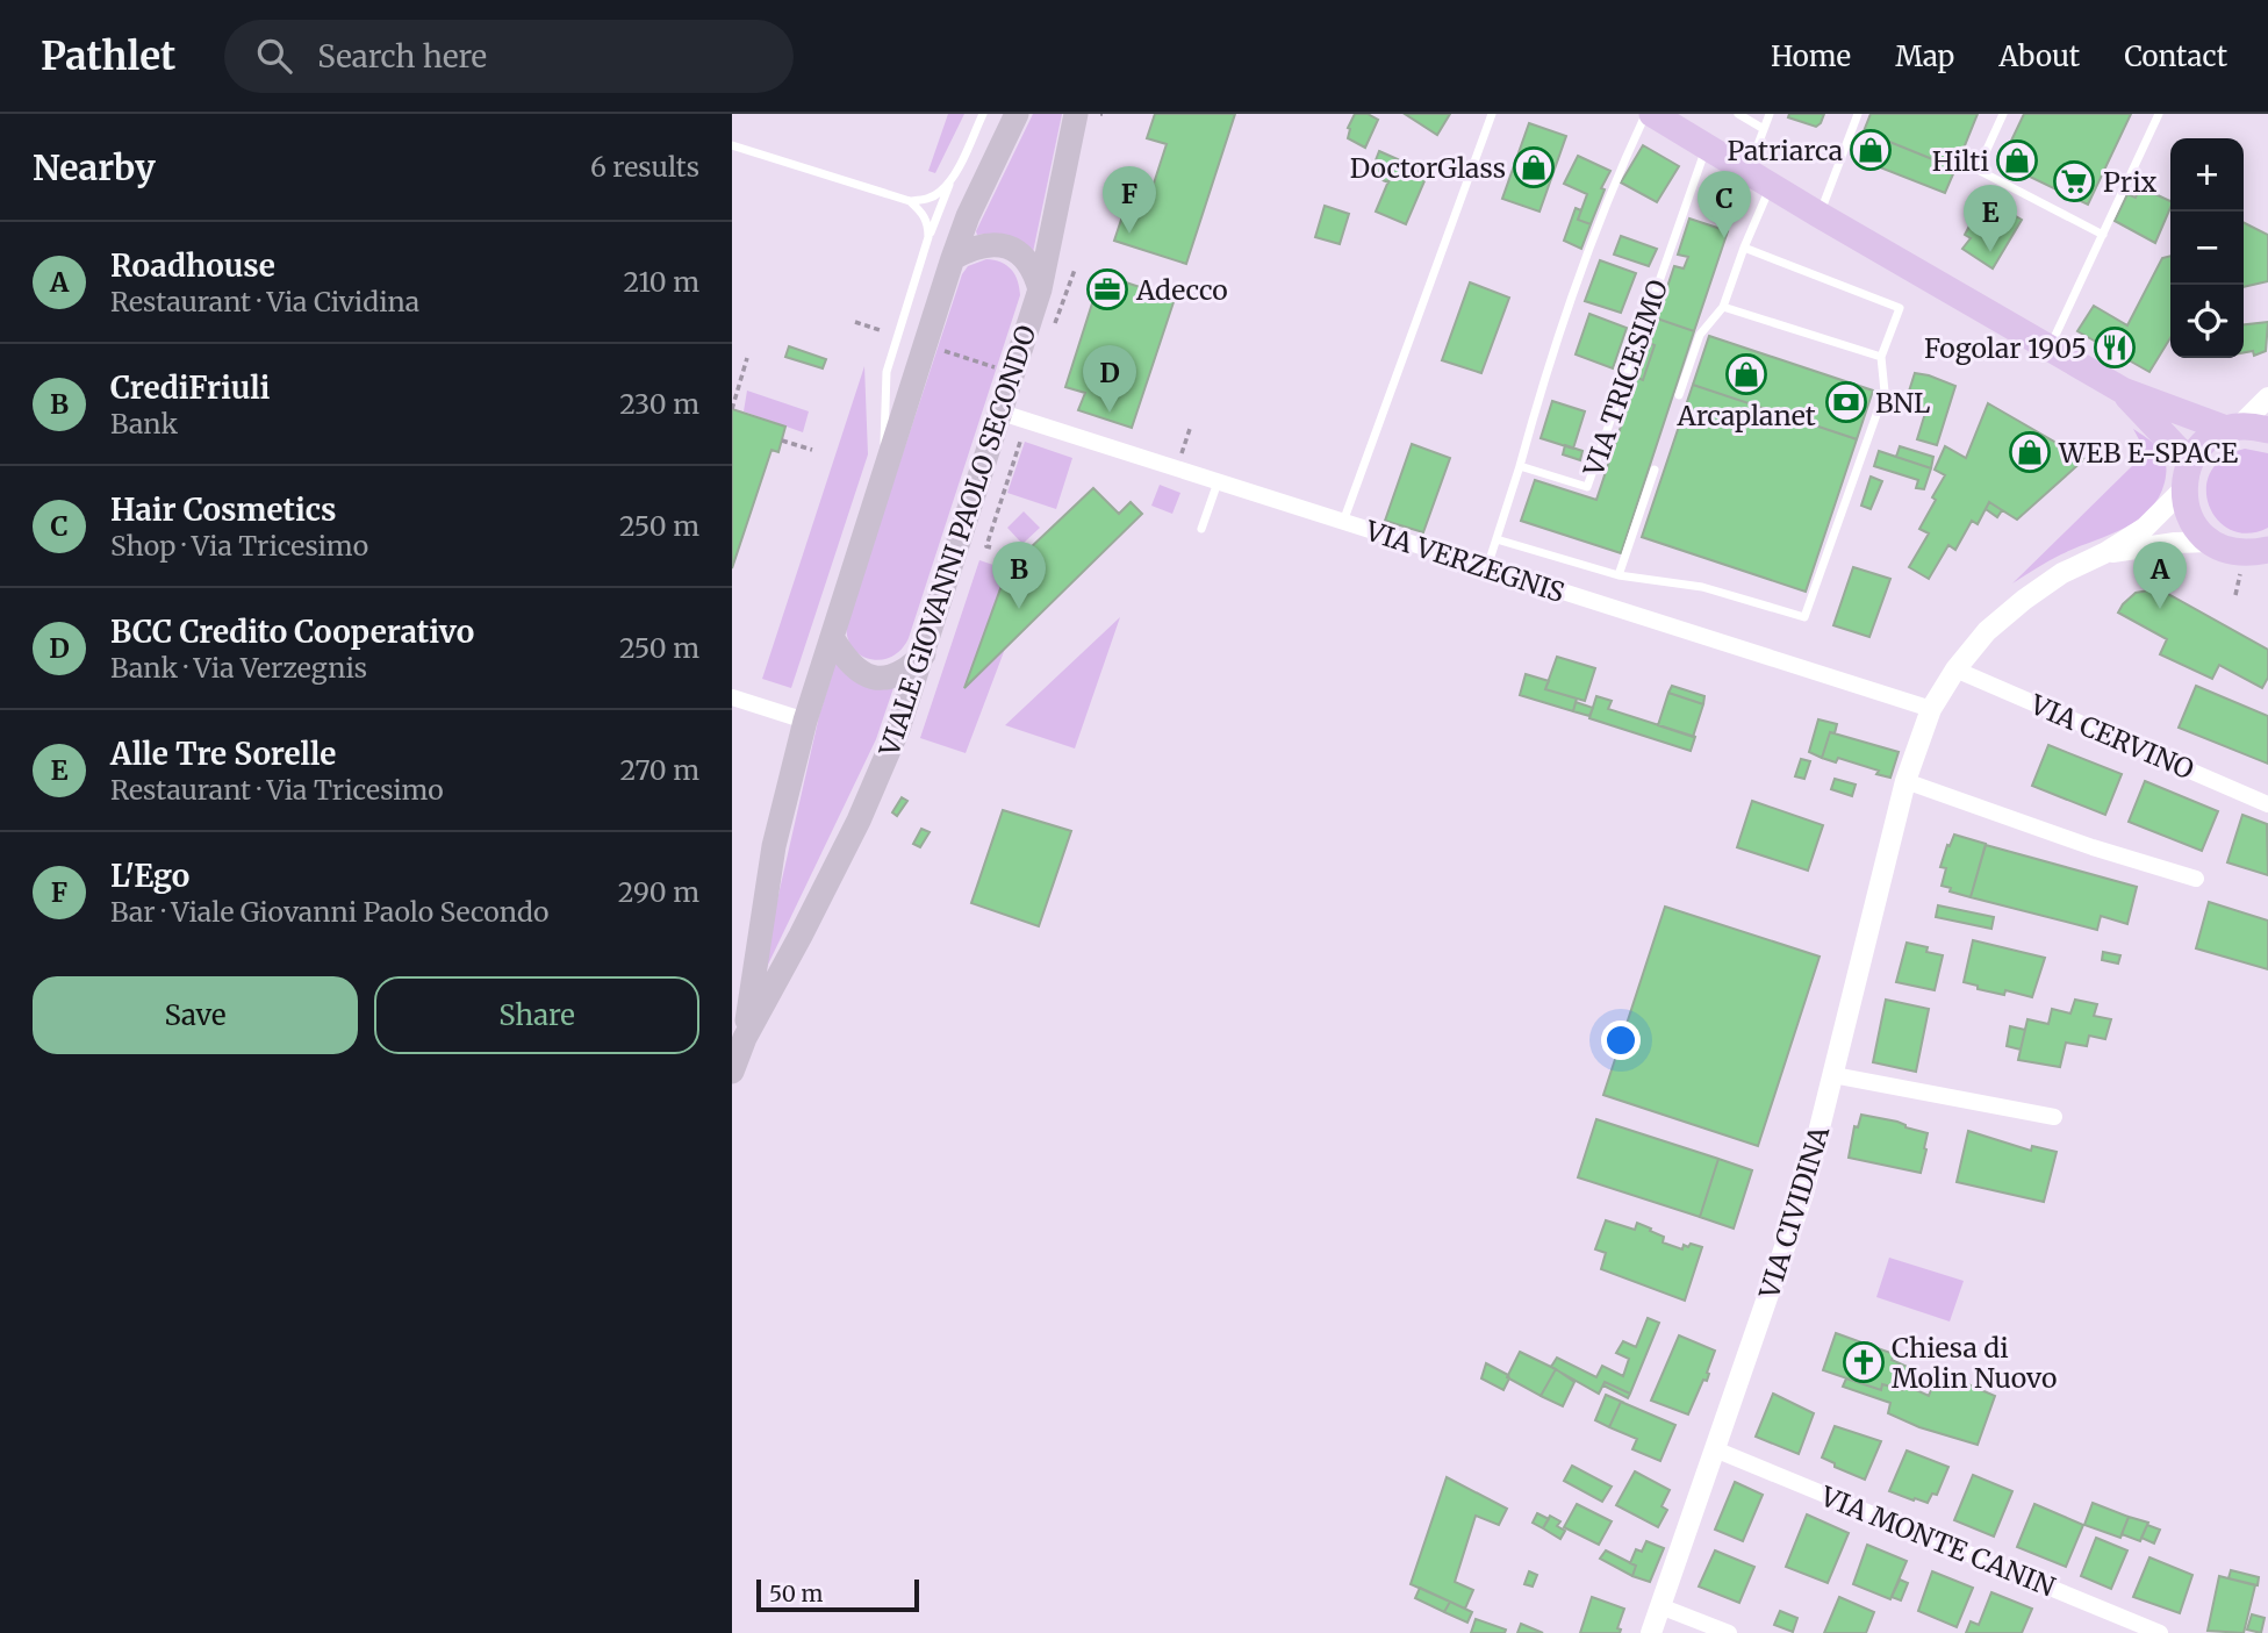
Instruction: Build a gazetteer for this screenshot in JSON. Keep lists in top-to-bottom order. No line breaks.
{"streets":{"main road":["VIALE GIOVANNI PAOLO SECONDO"],"street":["VIA VERZEGNIS","VIA CERVINO","VIA CIVIDINA","VIA MONTE CANIN"],"lane":["VIA TRICESIMO"]},"crossings":[["VIALE GIOVANNI PAOLO SECONDO","VIA VERZEGNIS"],["VIA VERZEGNIS","VIA CIVIDINA"],["VIA CERVINO","VIA CIVIDINA"],["VIA CIVIDINA","VIA MONTE CANIN"]],"places":{"shop":["Patriarca","Hilti","DoctorGlass","Arcaplanet","WEB E-SPACE"],"supermarket":["Prix"],"office":["Adecco"],"restaurant":["Fogolar 1905"],"bank":["BNL"],"church":["Chiesa di Molin Nuovo"]},"scale_bar":"50 m","page":{"header":"Pathlet","search":"Search here","nav":["Home","Map","About","Contact"],"heading":["Nearby","6 results"],"map_buttons":["+","−"],"pins":["F","C","E","D","A","B"],"list":[{"mark":"A","name":"Roadhouse","note":"Restaurant · Via Cividina","value":"210 m"},{"mark":"B","name":"CrediFriuli","note":"Bank","value":"230 m"},{"mark":"C","name":"Hair Cosmetics","note":"Shop · Via Tricesimo","value":"250 m"},{"mark":"D","name":"BCC Credito Cooperativo","note":"Bank · Via Verzegnis","value":"250 m"},{"mark":"E","name":"Alle Tre Sorelle","note":"Restaurant · Via Tricesimo","value":"270 m"},{"mark":"F","name":"L'Ego","note":"Bar · Viale Giovanni Paolo Secondo","value":"290 m"}],"buttons":["Save","Share"],"scale":"50 m"}}
